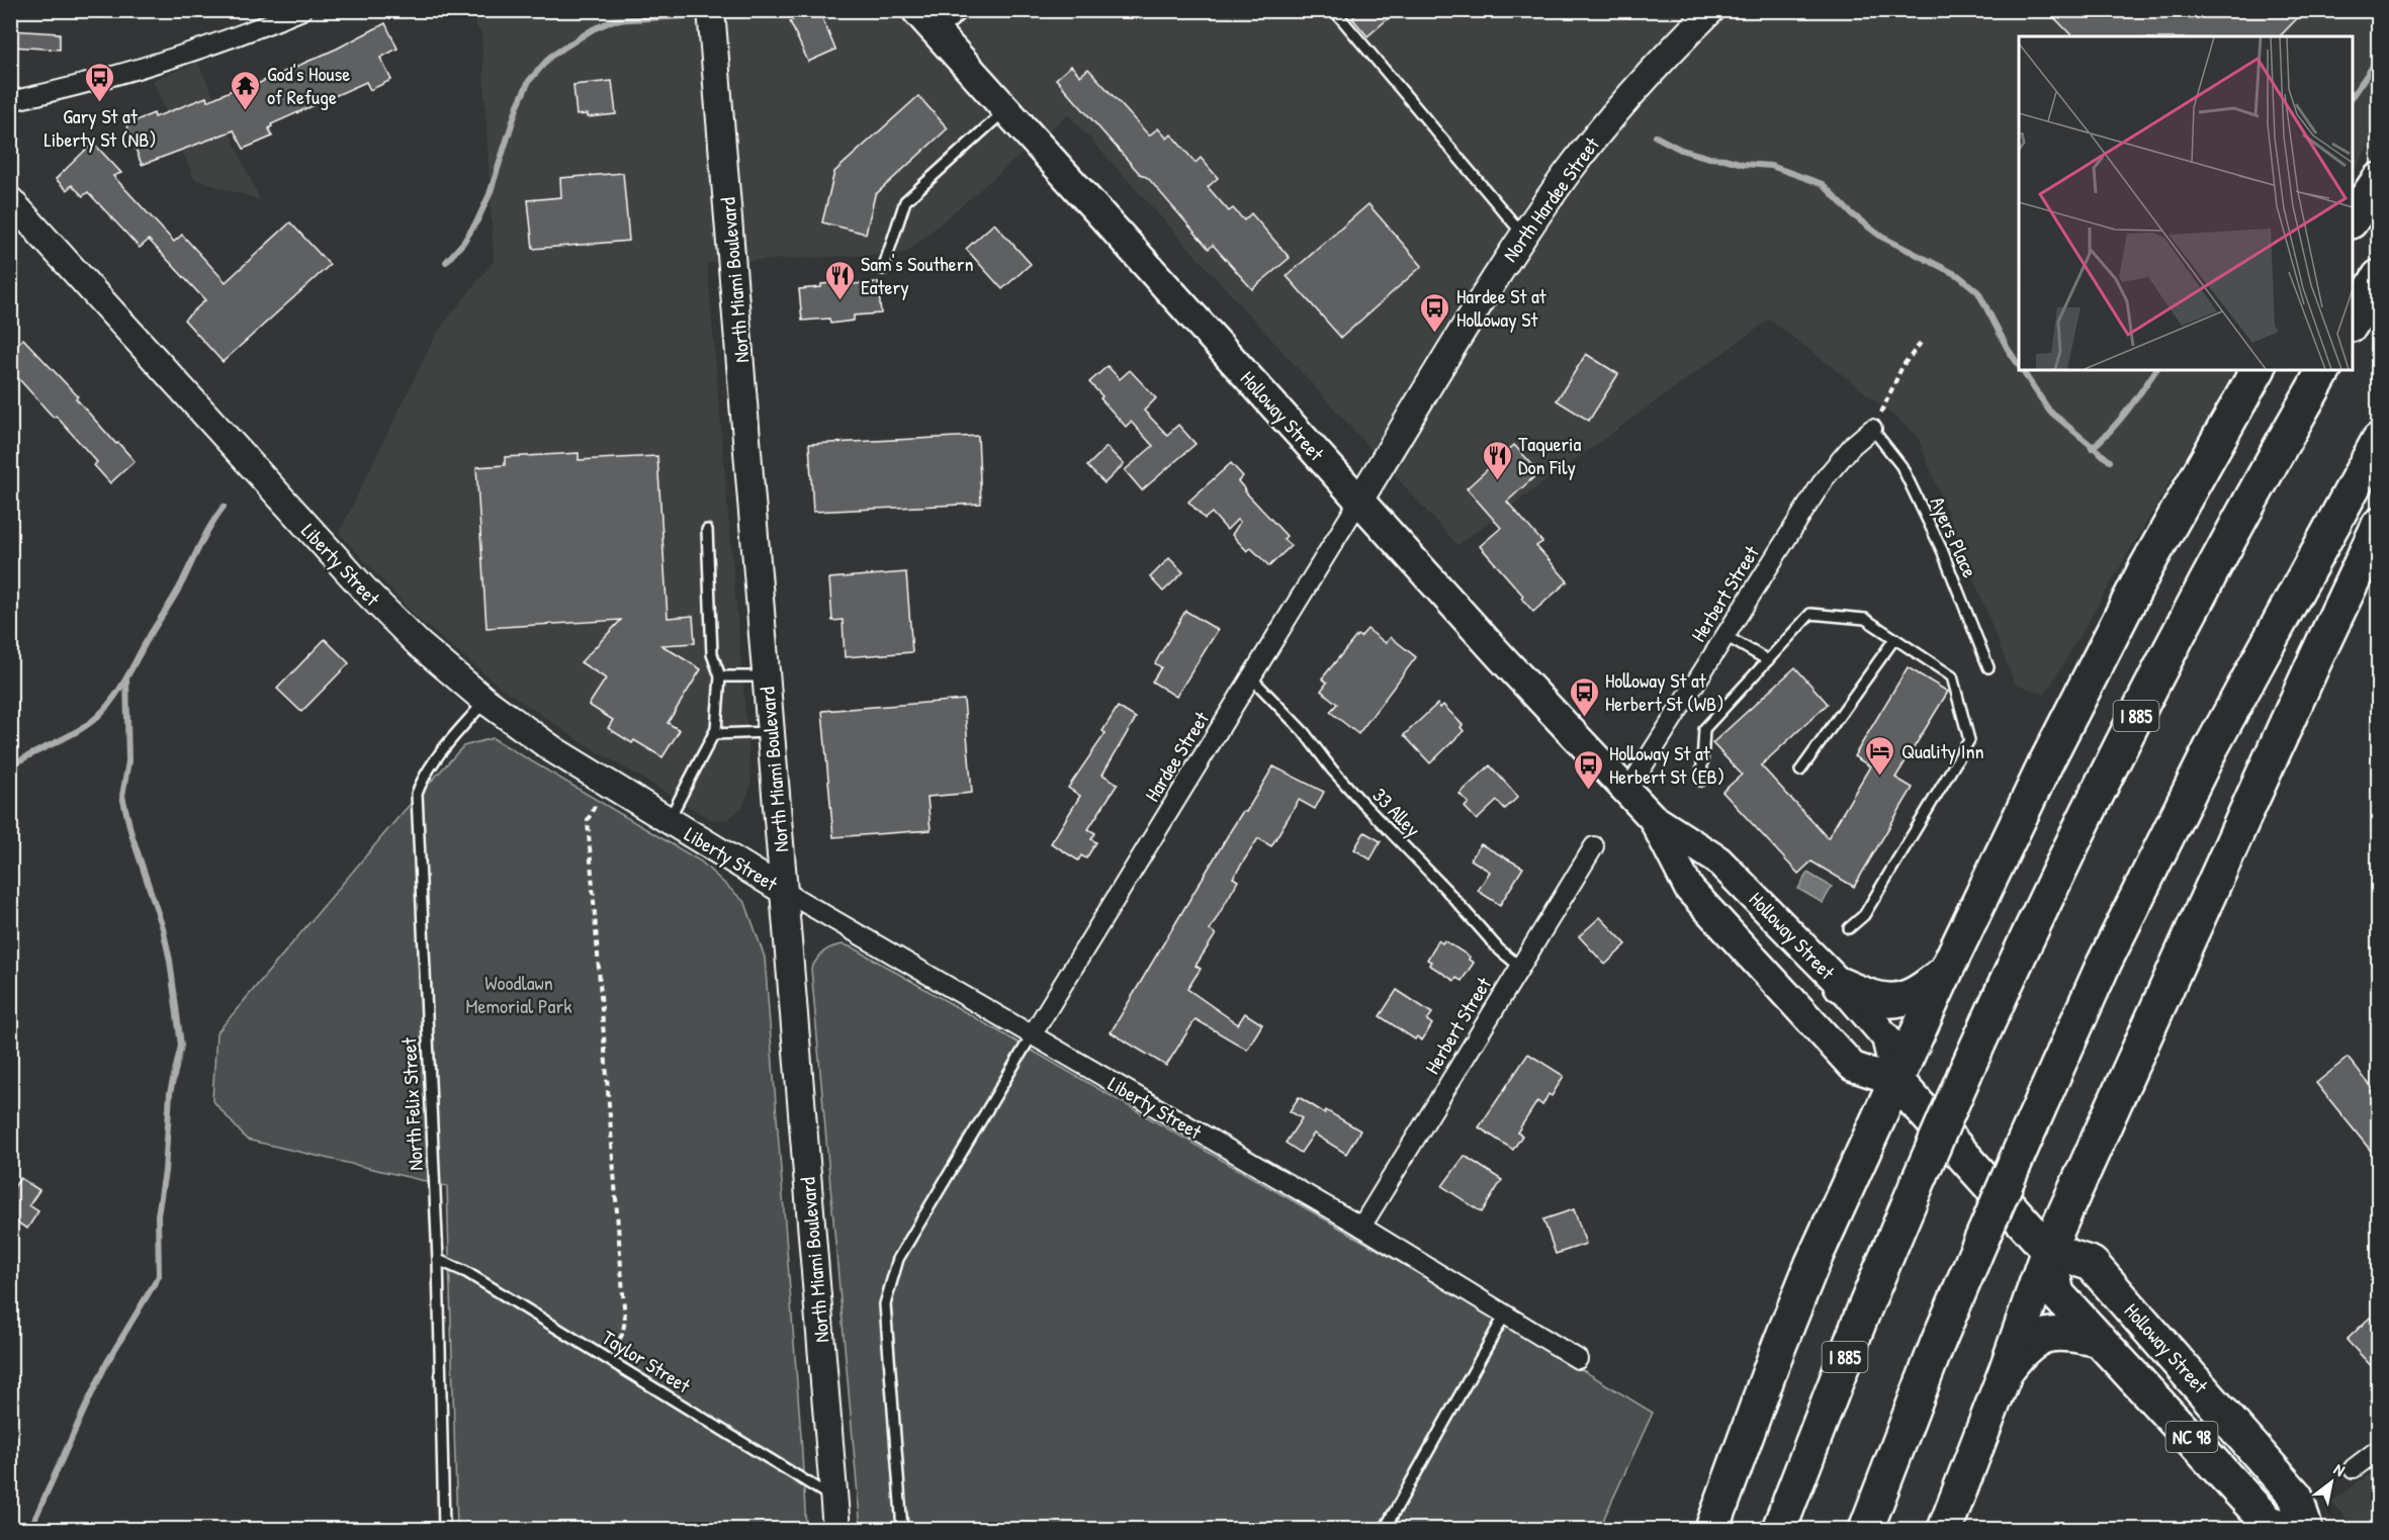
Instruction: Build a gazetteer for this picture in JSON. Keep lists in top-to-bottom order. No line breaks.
{"streets":{"highway":["Holloway Street","I 885","NC 98"],"street":["North Hardee Street","North Miami Boulevard","Liberty Street","Herbert Street","Hardee Street"],"lane":["Ayers Place","33 Alley","North Felix Street","Taylor Street"]},"crossings":[["North Hardee Street","Holloway Street"],["North Hardee Street","Hardee Street"],["North Miami Boulevard","Liberty Street"],["North Miami Boulevard","Taylor Street"],["Holloway Street","Herbert Street"],["Holloway Street","Hardee Street"],["Ayers Place","Herbert Street"],["Liberty Street","Herbert Street"],["Liberty Street","Hardee Street"],["Liberty Street","North Felix Street"],["Herbert Street","33 Alley"],["Hardee Street","33 Alley"],["North Felix Street","Taylor Street"]],"parks":["Woodlawn Memorial Park"],"places":{"bus stop":["Gary St at Liberty St (NB)","Hardee St at Holloway St","Holloway St at Herbert St (WB)","Holloway St at Herbert St (EB)"],"temple":["God's House of Refuge"],"restaurant":["Sam's Southern Eatery","Taqueria Don Fily"],"hotel":["Quality Inn"]},"north":"top right"}
